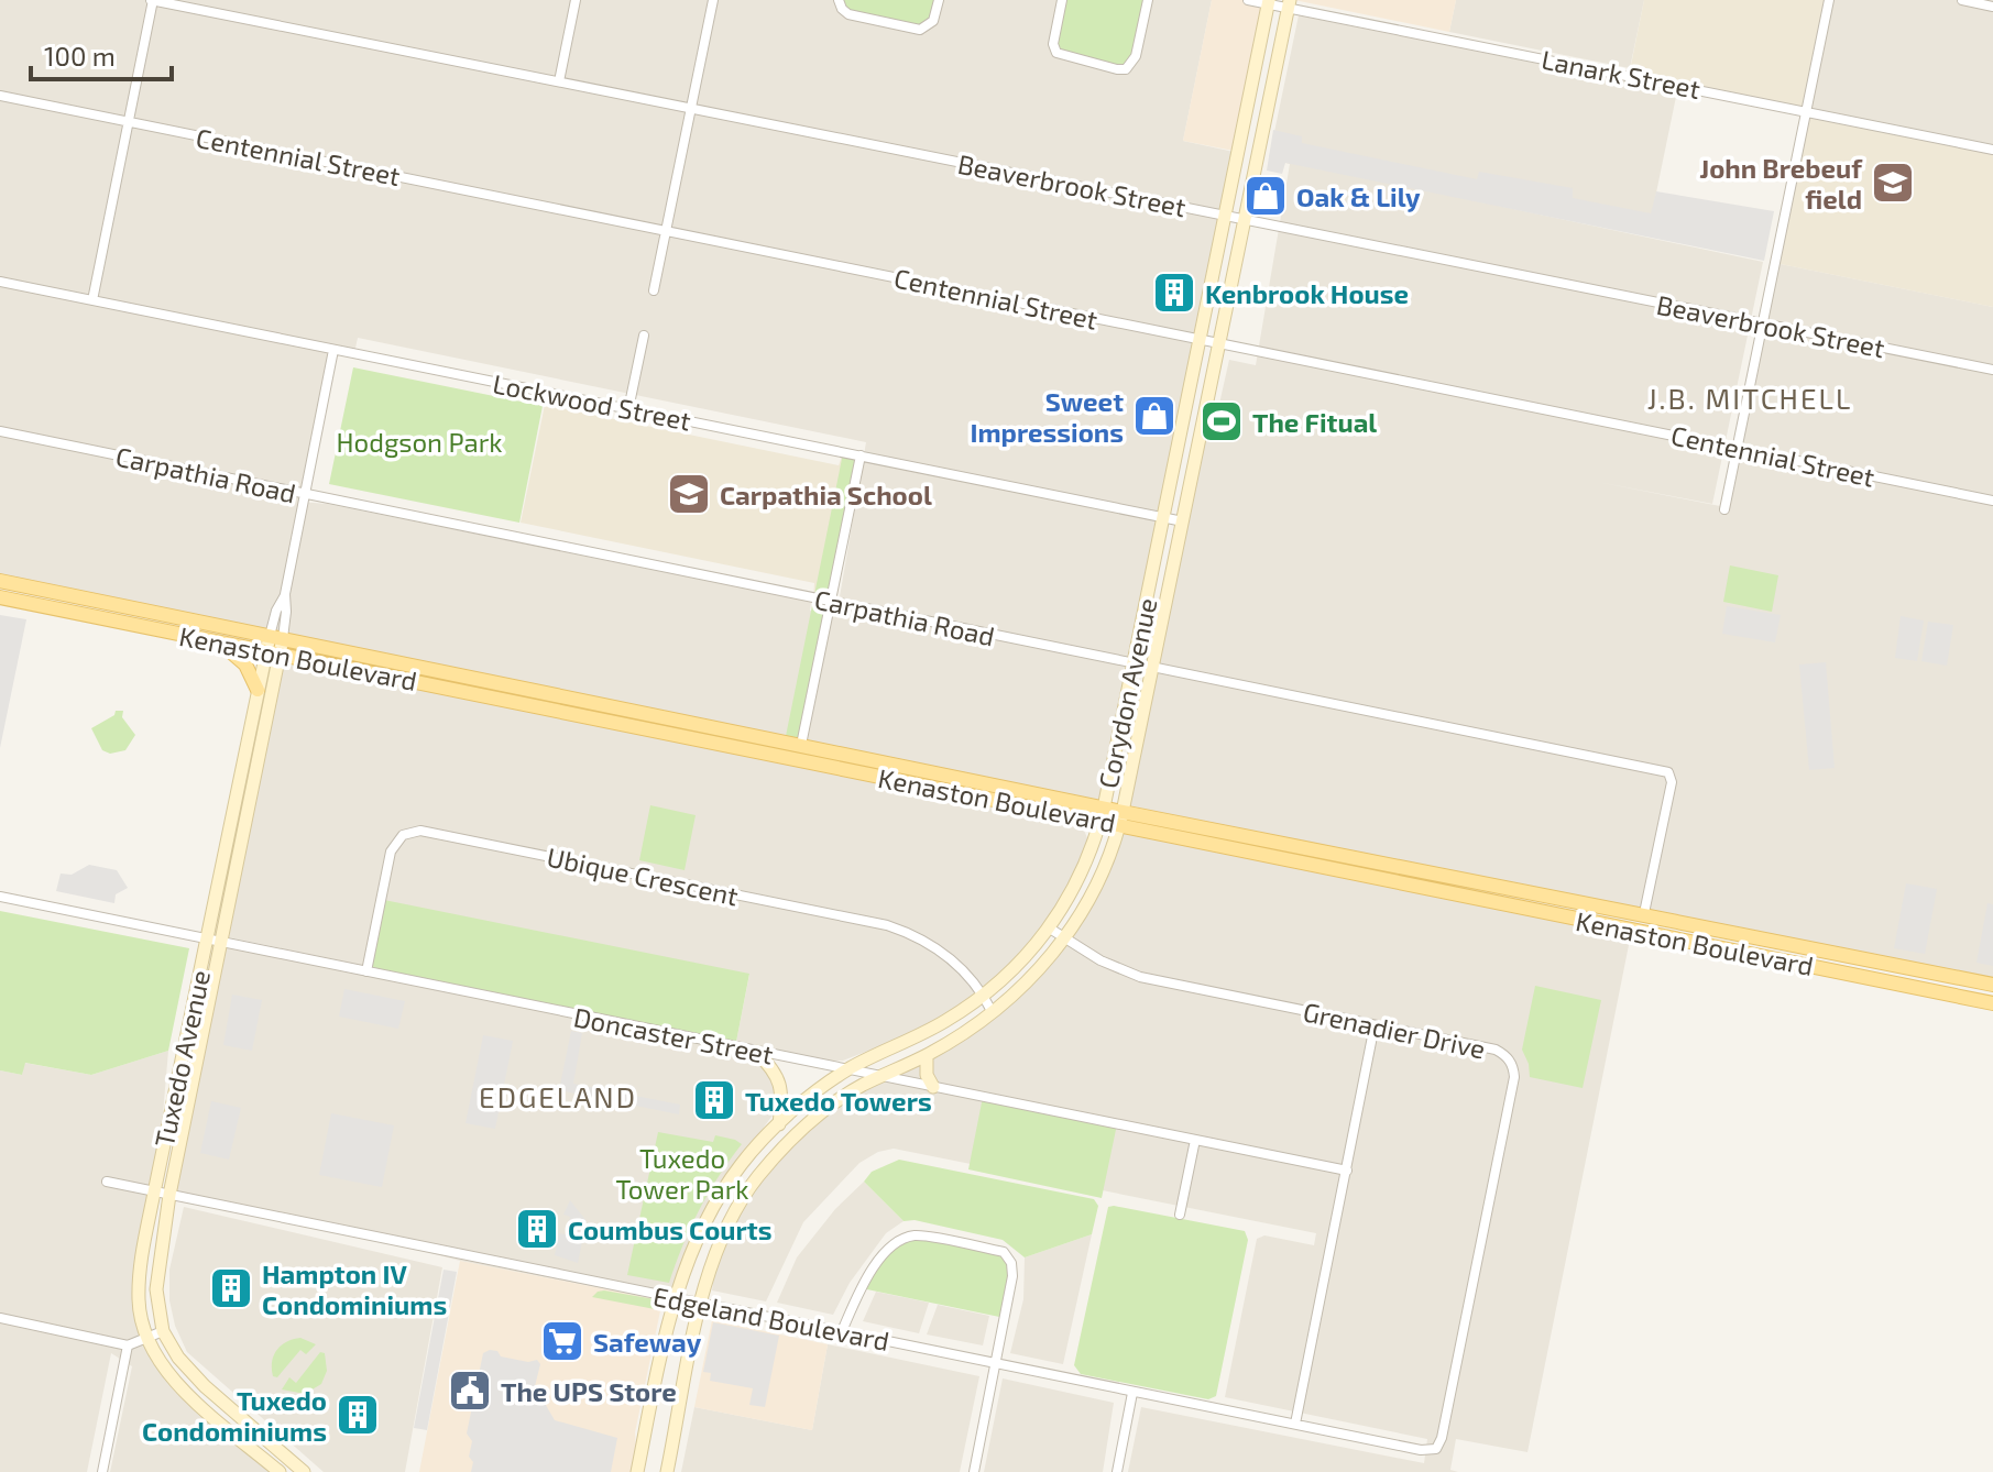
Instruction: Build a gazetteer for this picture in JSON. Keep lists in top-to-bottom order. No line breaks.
{"streets":{"main road":["Kenaston Boulevard","Corydon Avenue","Tuxedo Avenue"],"street":["Lanark Street","Centennial Street","Beaverbrook Street","Lockwood Street","Carpathia Road","Ubique Crescent","Grenadier Drive","Doncaster Street","Edgeland Boulevard"]},"crossings":[["Lanark Street","Corydon Avenue"],["Centennial Street","Corydon Avenue"],["Beaverbrook Street","Corydon Avenue"],["Lockwood Street","Corydon Avenue"],["Lockwood Street","Tuxedo Avenue"],["Carpathia Road","Kenaston Boulevard"],["Carpathia Road","Corydon Avenue"],["Carpathia Road","Tuxedo Avenue"],["Kenaston Boulevard","Corydon Avenue"],["Kenaston Boulevard","Tuxedo Avenue"],["Corydon Avenue","Ubique Crescent"],["Corydon Avenue","Grenadier Drive"],["Corydon Avenue","Doncaster Street"],["Corydon Avenue","Edgeland Boulevard"],["Ubique Crescent","Doncaster Street"],["Grenadier Drive","Edgeland Boulevard"],["Doncaster Street","Tuxedo Avenue"],["Tuxedo Avenue","Edgeland Boulevard"]],"districts":["J.B. MITCHELL","EDGELAND"],"parks":["Hodgson Park","Tuxedo Tower Park"],"places":{"school or university":["John Brebeuf field","Carpathia School"],"shop":["Oak & Lily","Sweet Impressions"],"building":["Kenbrook House","Tuxedo Towers","Coumbus Courts","Hampton IV Condominiums","Tuxedo Condominiums"],"sports":["The Fitual"],"supermarket":["Safeway"],"public building":["The UPS Store"]},"scale_bar":"100 m"}
